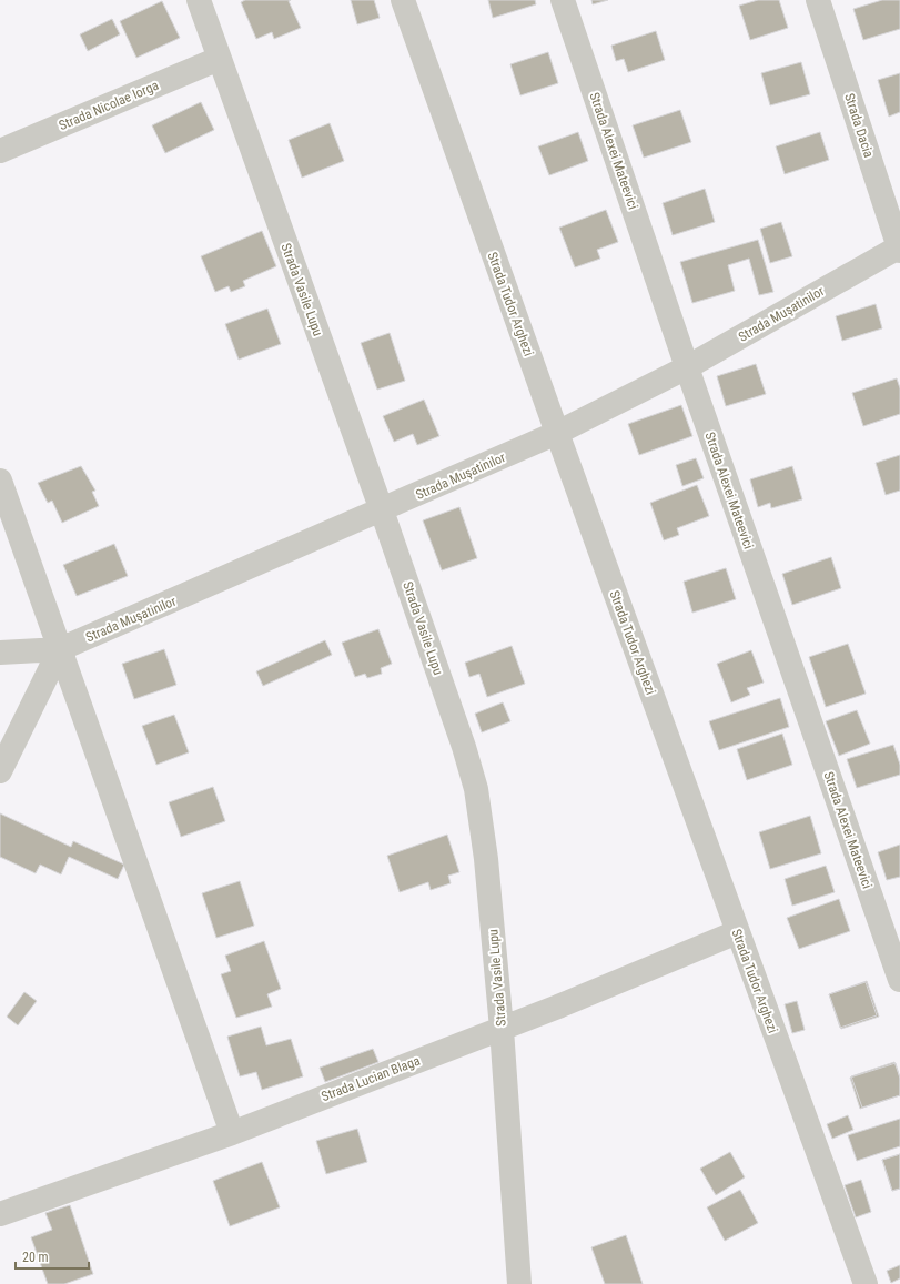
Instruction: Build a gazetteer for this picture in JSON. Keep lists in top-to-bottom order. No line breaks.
{"streets":{"street":["Strada Nicolae Iorga","Strada Dacia","Strada Alexei Mateevici","Strada Vasile Lupu","Strada Tudor Arghezi","Strada Muşatinilor","Strada Lucian Blaga"]},"crossings":[["Strada Nicolae Iorga","Strada Vasile Lupu"],["Strada Dacia","Strada Muşatinilor"],["Strada Alexei Mateevici","Strada Muşatinilor"],["Strada Vasile Lupu","Strada Muşatinilor"],["Strada Vasile Lupu","Strada Lucian Blaga"],["Strada Tudor Arghezi","Strada Muşatinilor"],["Strada Tudor Arghezi","Strada Lucian Blaga"]],"scale_bar":"20 m"}
